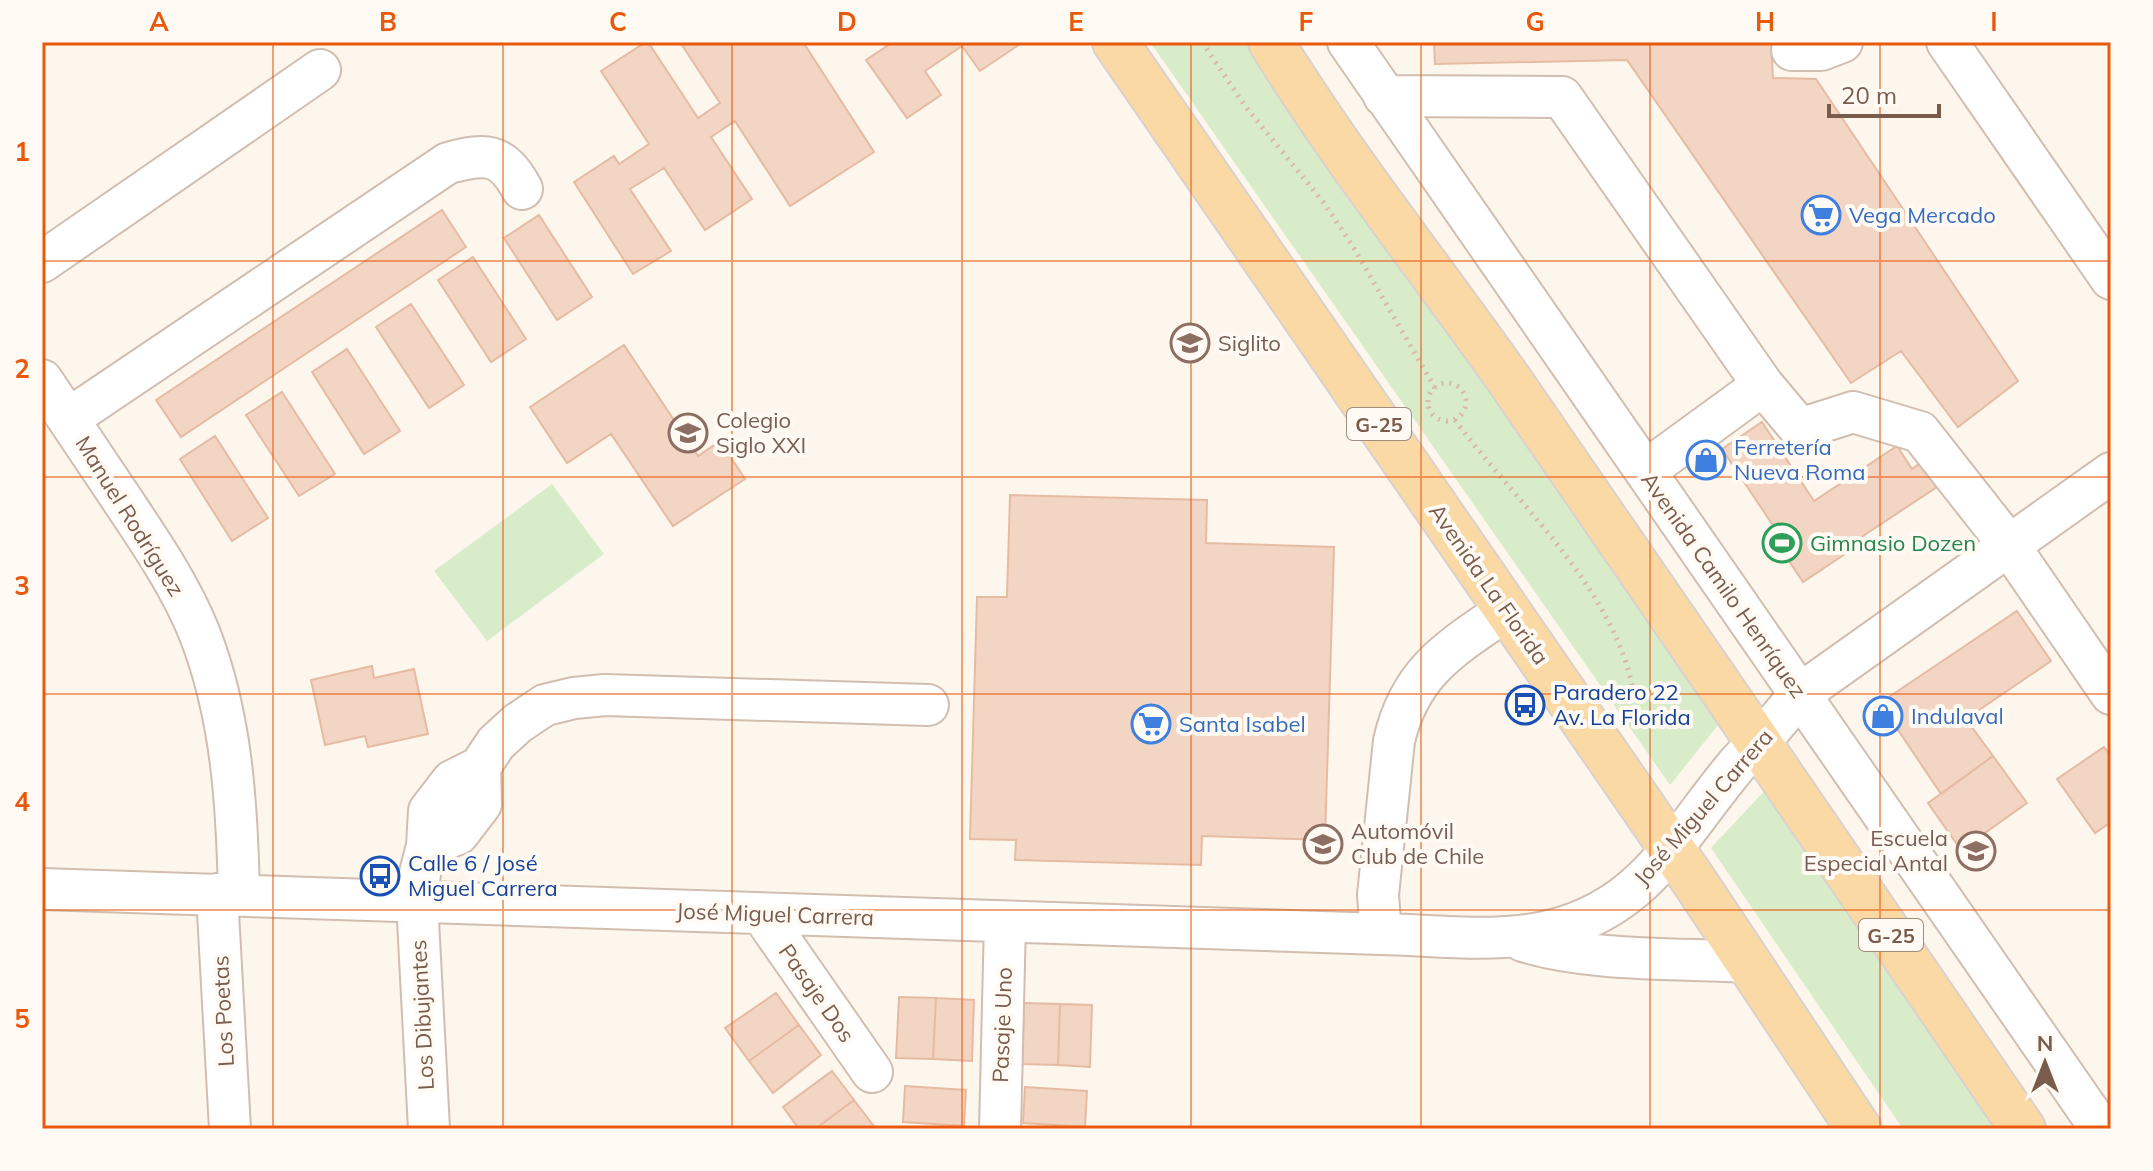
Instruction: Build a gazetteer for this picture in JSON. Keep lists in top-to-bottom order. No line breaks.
{"streets":{"main road":["G-25","Avenida La Florida"],"street":["Manuel Rodríguez","Avenida Camilo Henríquez","José Miguel Carrera","Pasaje Dos","Los Poetas","Los Dibujantes","Pasaje Uno"]},"crossings":[["G-25","José Miguel Carrera"],["Manuel Rodríguez","José Miguel Carrera"],["Manuel Rodríguez","Los Poetas"],["Avenida La Florida","José Miguel Carrera"],["Avenida Camilo Henríquez","José Miguel Carrera"],["José Miguel Carrera","Pasaje Dos"],["José Miguel Carrera","Los Poetas"],["José Miguel Carrera","Los Dibujantes"],["José Miguel Carrera","Pasaje Uno"]],"places":{"supermarket":["Vega Mercado","Santa Isabel"],"school or university":["Siglito","Colegio Siglo XXI","Automóvil Club de Chile","Escuela Especial Antal"],"shop":["Ferretería Nueva Roma","Indulaval"],"sports":["Gimnasio Dozen"],"bus stop":["Paradero 22 Av. La Florida","Calle 6 / José Miguel Carrera"]},"scale_bar":"20 m","north":"top","grid":{"columns":["A","B","C","D","E","F","G","H","I"],"rows":["1","2","3","4","5"]}}
